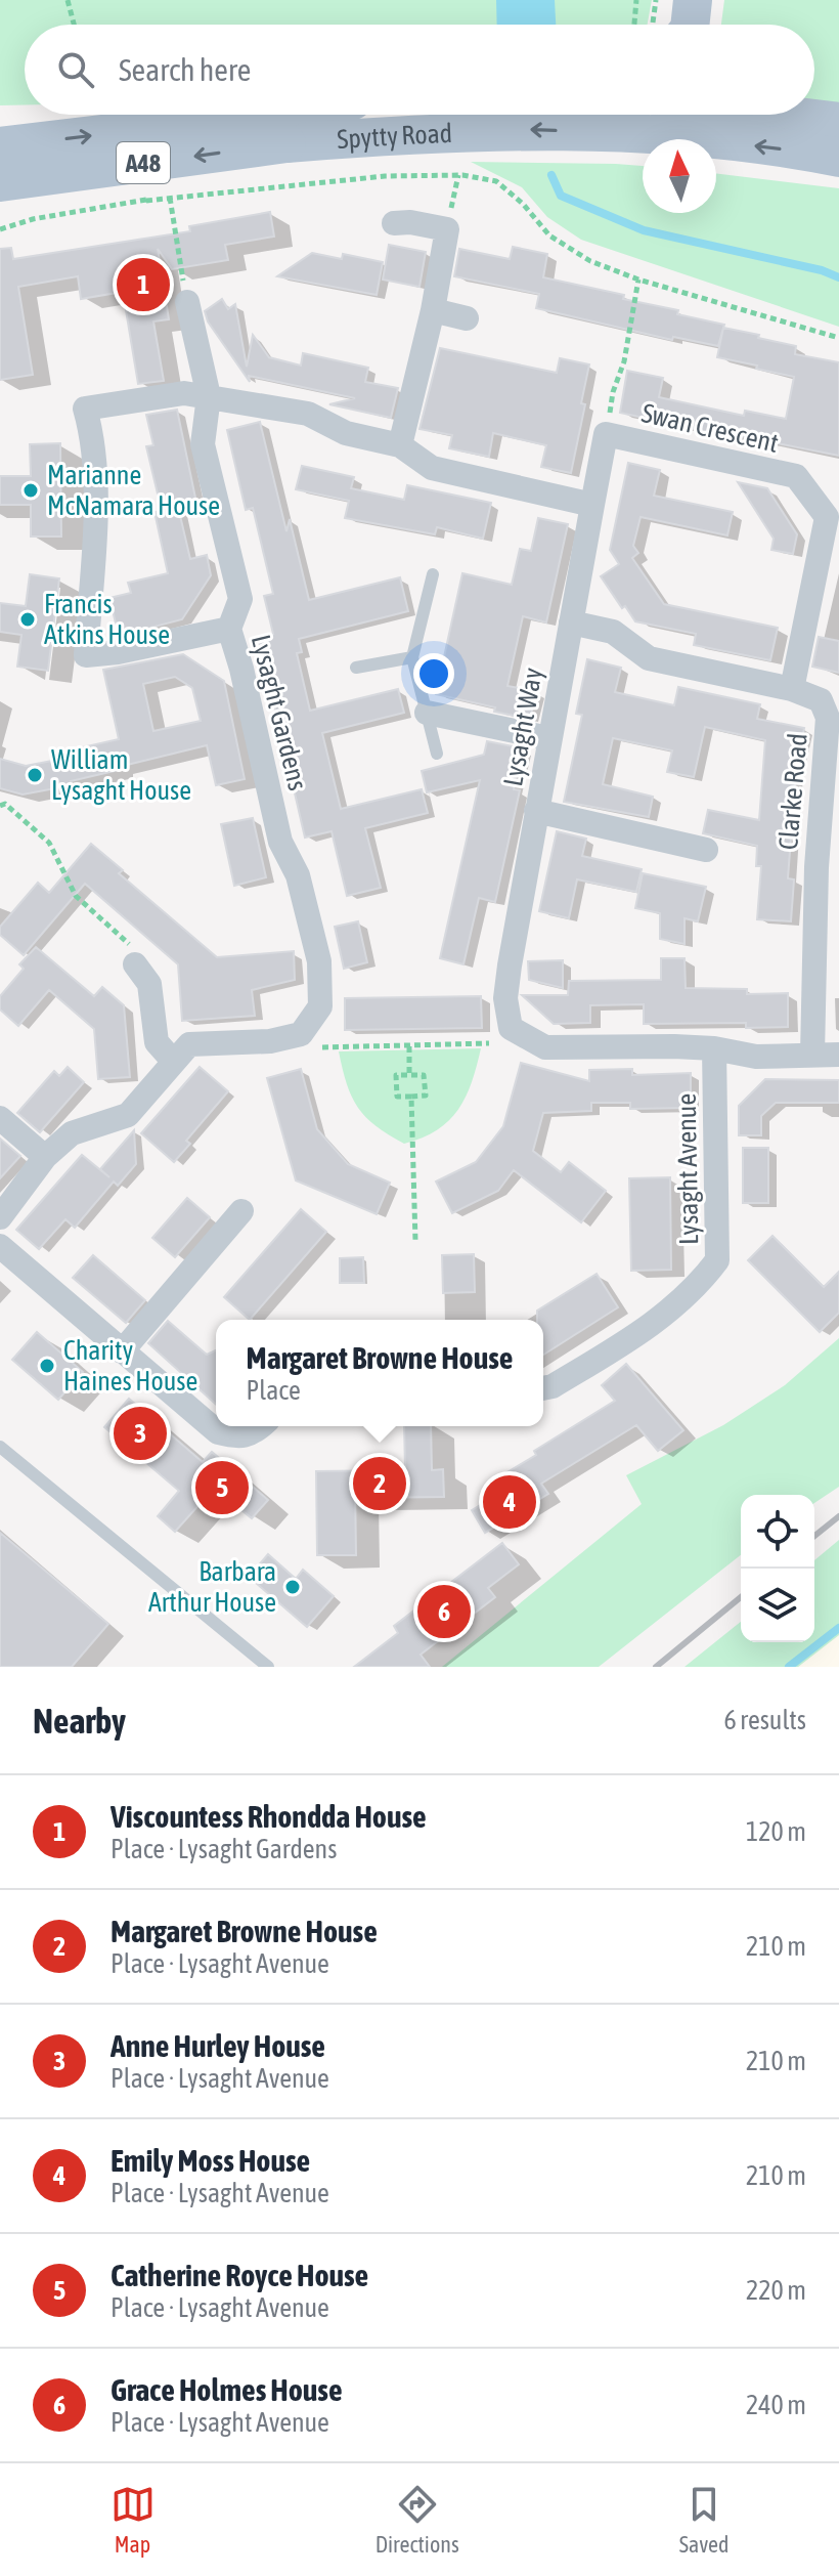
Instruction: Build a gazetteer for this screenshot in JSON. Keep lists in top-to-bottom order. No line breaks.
{"streets":{"main road":["Spytty Road","A48"],"street":["Swan Crescent","Lysaght Gardens","Lysaght Way","Clarke Road","Lysaght Avenue"]},"crossings":[["Spytty Road","A48"],["Swan Crescent","Lysaght Way"],["Swan Crescent","Clarke Road"],["Lysaght Way","Clarke Road"],["Lysaght Way","Lysaght Avenue"]],"places":["Marianne McNamara House","Francis Atkins House","William Lysaght House","Charity Haines House","Barbara Arthur House"],"north":"top","page":{"search":"Search here","pins":["1","3","2","5","4","6"],"popup":["Margaret Browne House","Place"],"heading":["Nearby","6 results"],"list":[{"mark":"1","name":"Viscountess Rhondda House","note":"Place · Lysaght Gardens","value":"120 m"},{"mark":"2","name":"Margaret Browne House","note":"Place · Lysaght Avenue","value":"210 m"},{"mark":"3","name":"Anne Hurley House","note":"Place · Lysaght Avenue","value":"210 m"},{"mark":"4","name":"Emily Moss House","note":"Place · Lysaght Avenue","value":"210 m"},{"mark":"5","name":"Catherine Royce House","note":"Place · Lysaght Avenue","value":"220 m"},{"mark":"6","name":"Grace Holmes House","note":"Place · Lysaght Avenue","value":"240 m"}],"nav":["Map","Directions","Saved"]}}
